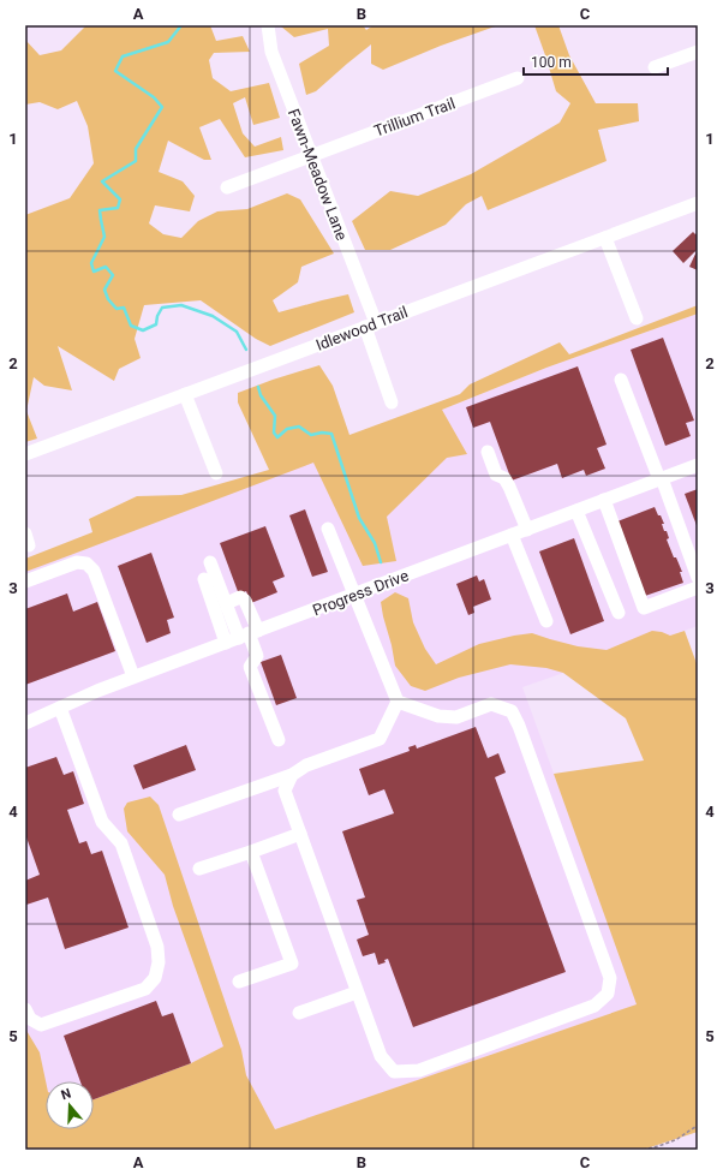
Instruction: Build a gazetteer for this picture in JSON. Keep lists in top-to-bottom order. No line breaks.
{"streets":{"street":["Trillium Trail","Fawn-Meadow Lane","Idlewood Trail","Progress Drive"]},"crossings":[["Trillium Trail","Fawn-Meadow Lane"],["Fawn-Meadow Lane","Idlewood Trail"]],"scale_bar":"100 m","north":"top","grid":{"columns":["A","B","C"],"rows":["1","2","3","4","5"]}}
